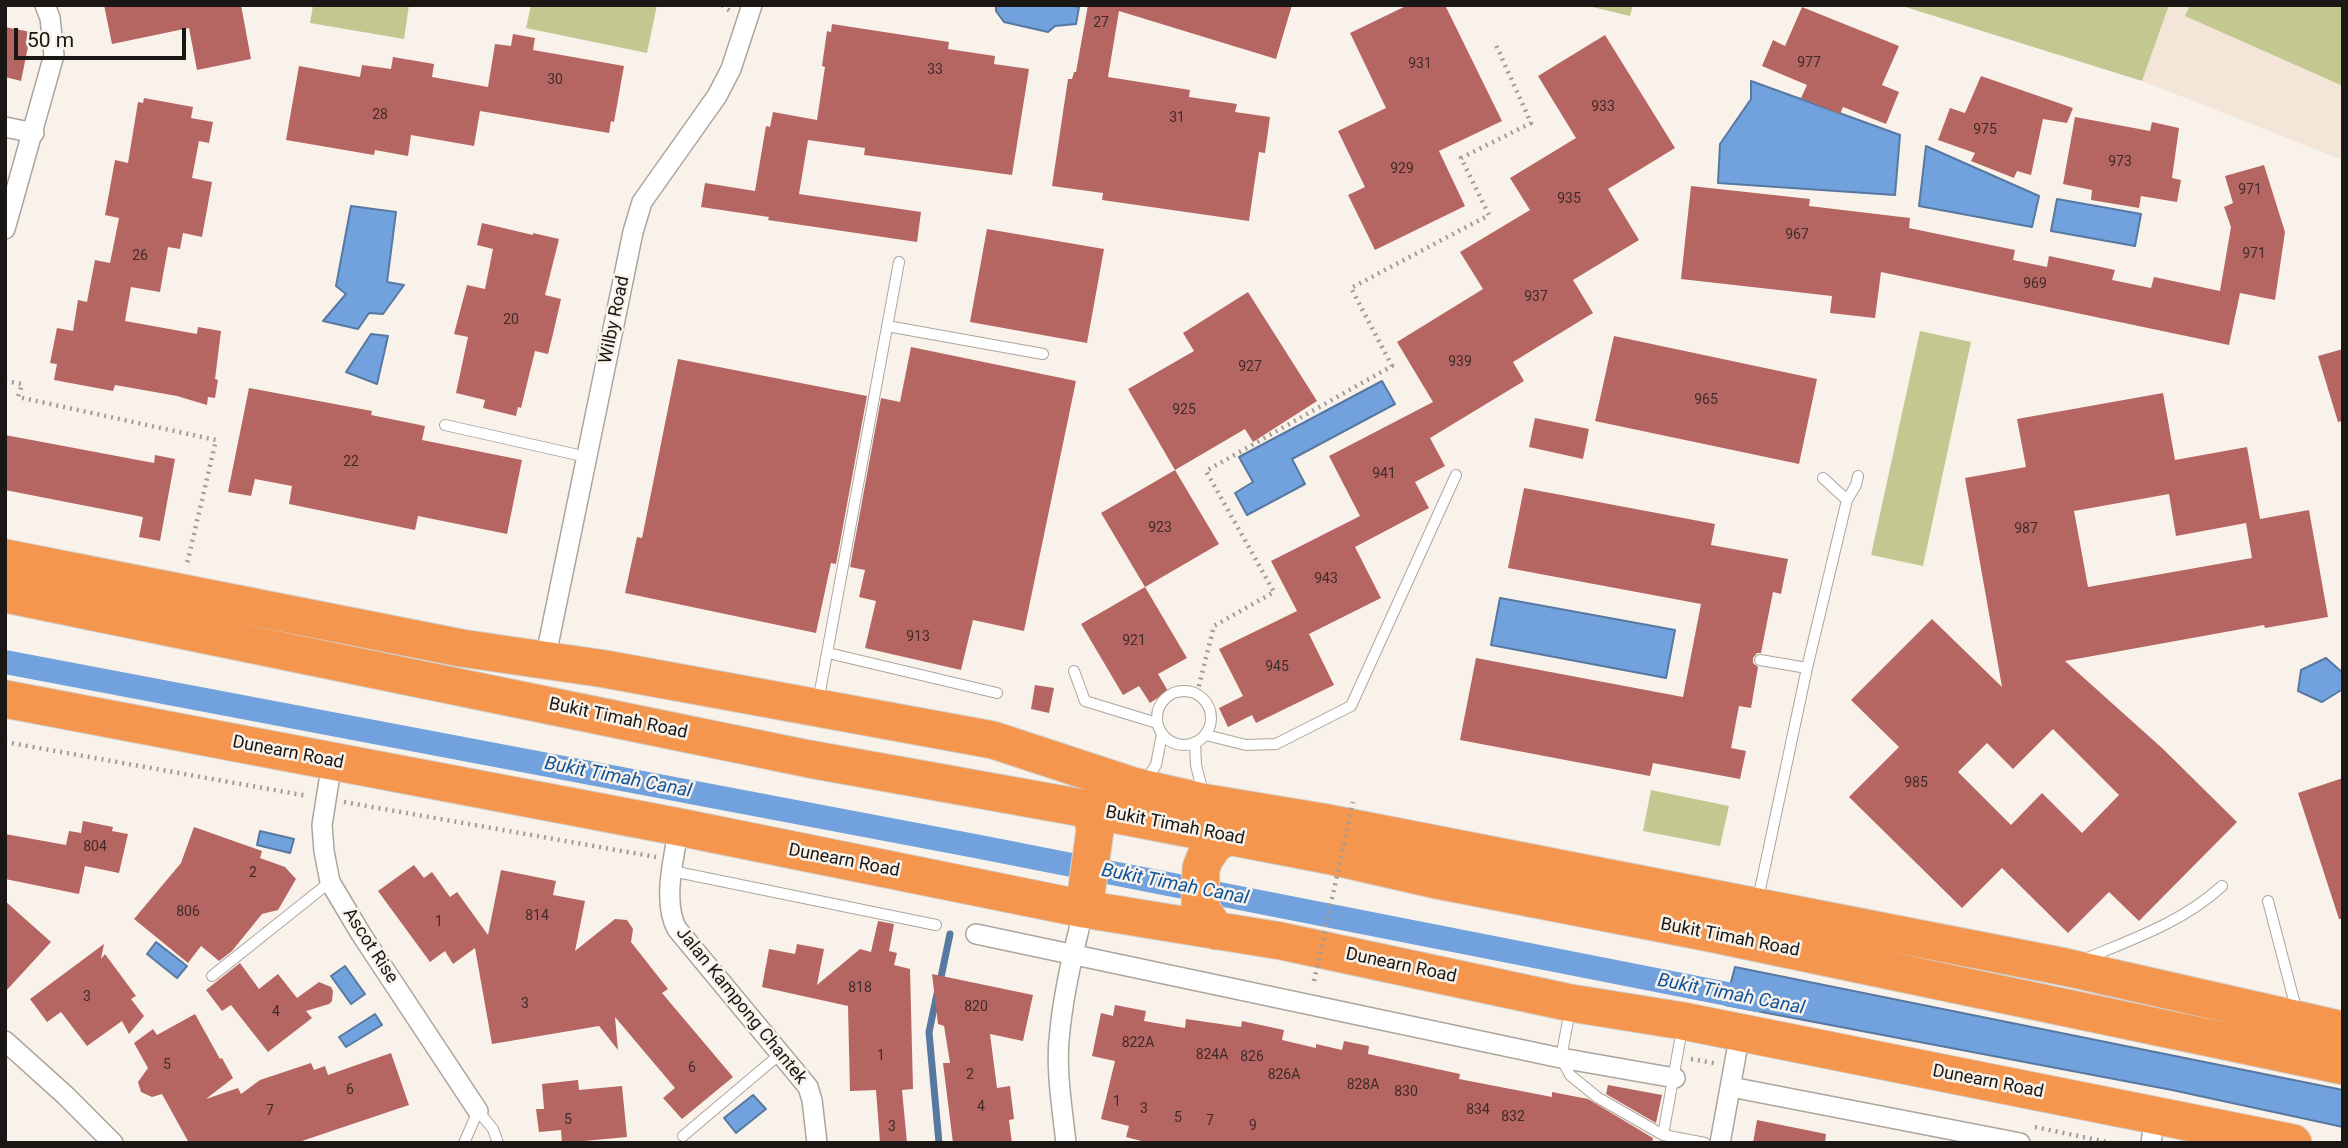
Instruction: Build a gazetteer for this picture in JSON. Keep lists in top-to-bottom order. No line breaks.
{"streets":{"highway":["Bukit Timah Road","Dunearn Road"],"street":["Wilby Road","Ascot Rise","Jalan Kampong Chantek"]},"crossings":[["Dunearn Road","Ascot Rise"],["Dunearn Road","Jalan Kampong Chantek"]],"water":["Bukit Timah Canal"],"house_numbers":["27","977","931","33","30","933","28","31","975","973","929","971","935","967","971","26","969","937","20","939","927","965","925","22","941","923","987","943","913","921","945","985","804","2","806","814","1","818","3","3","820","4","822A","824A","1","826","5","6","2","826A","828A","6","830","1","4","3","834","7","832","5","5","7","9","3"],"scale_bar":"50 m"}
